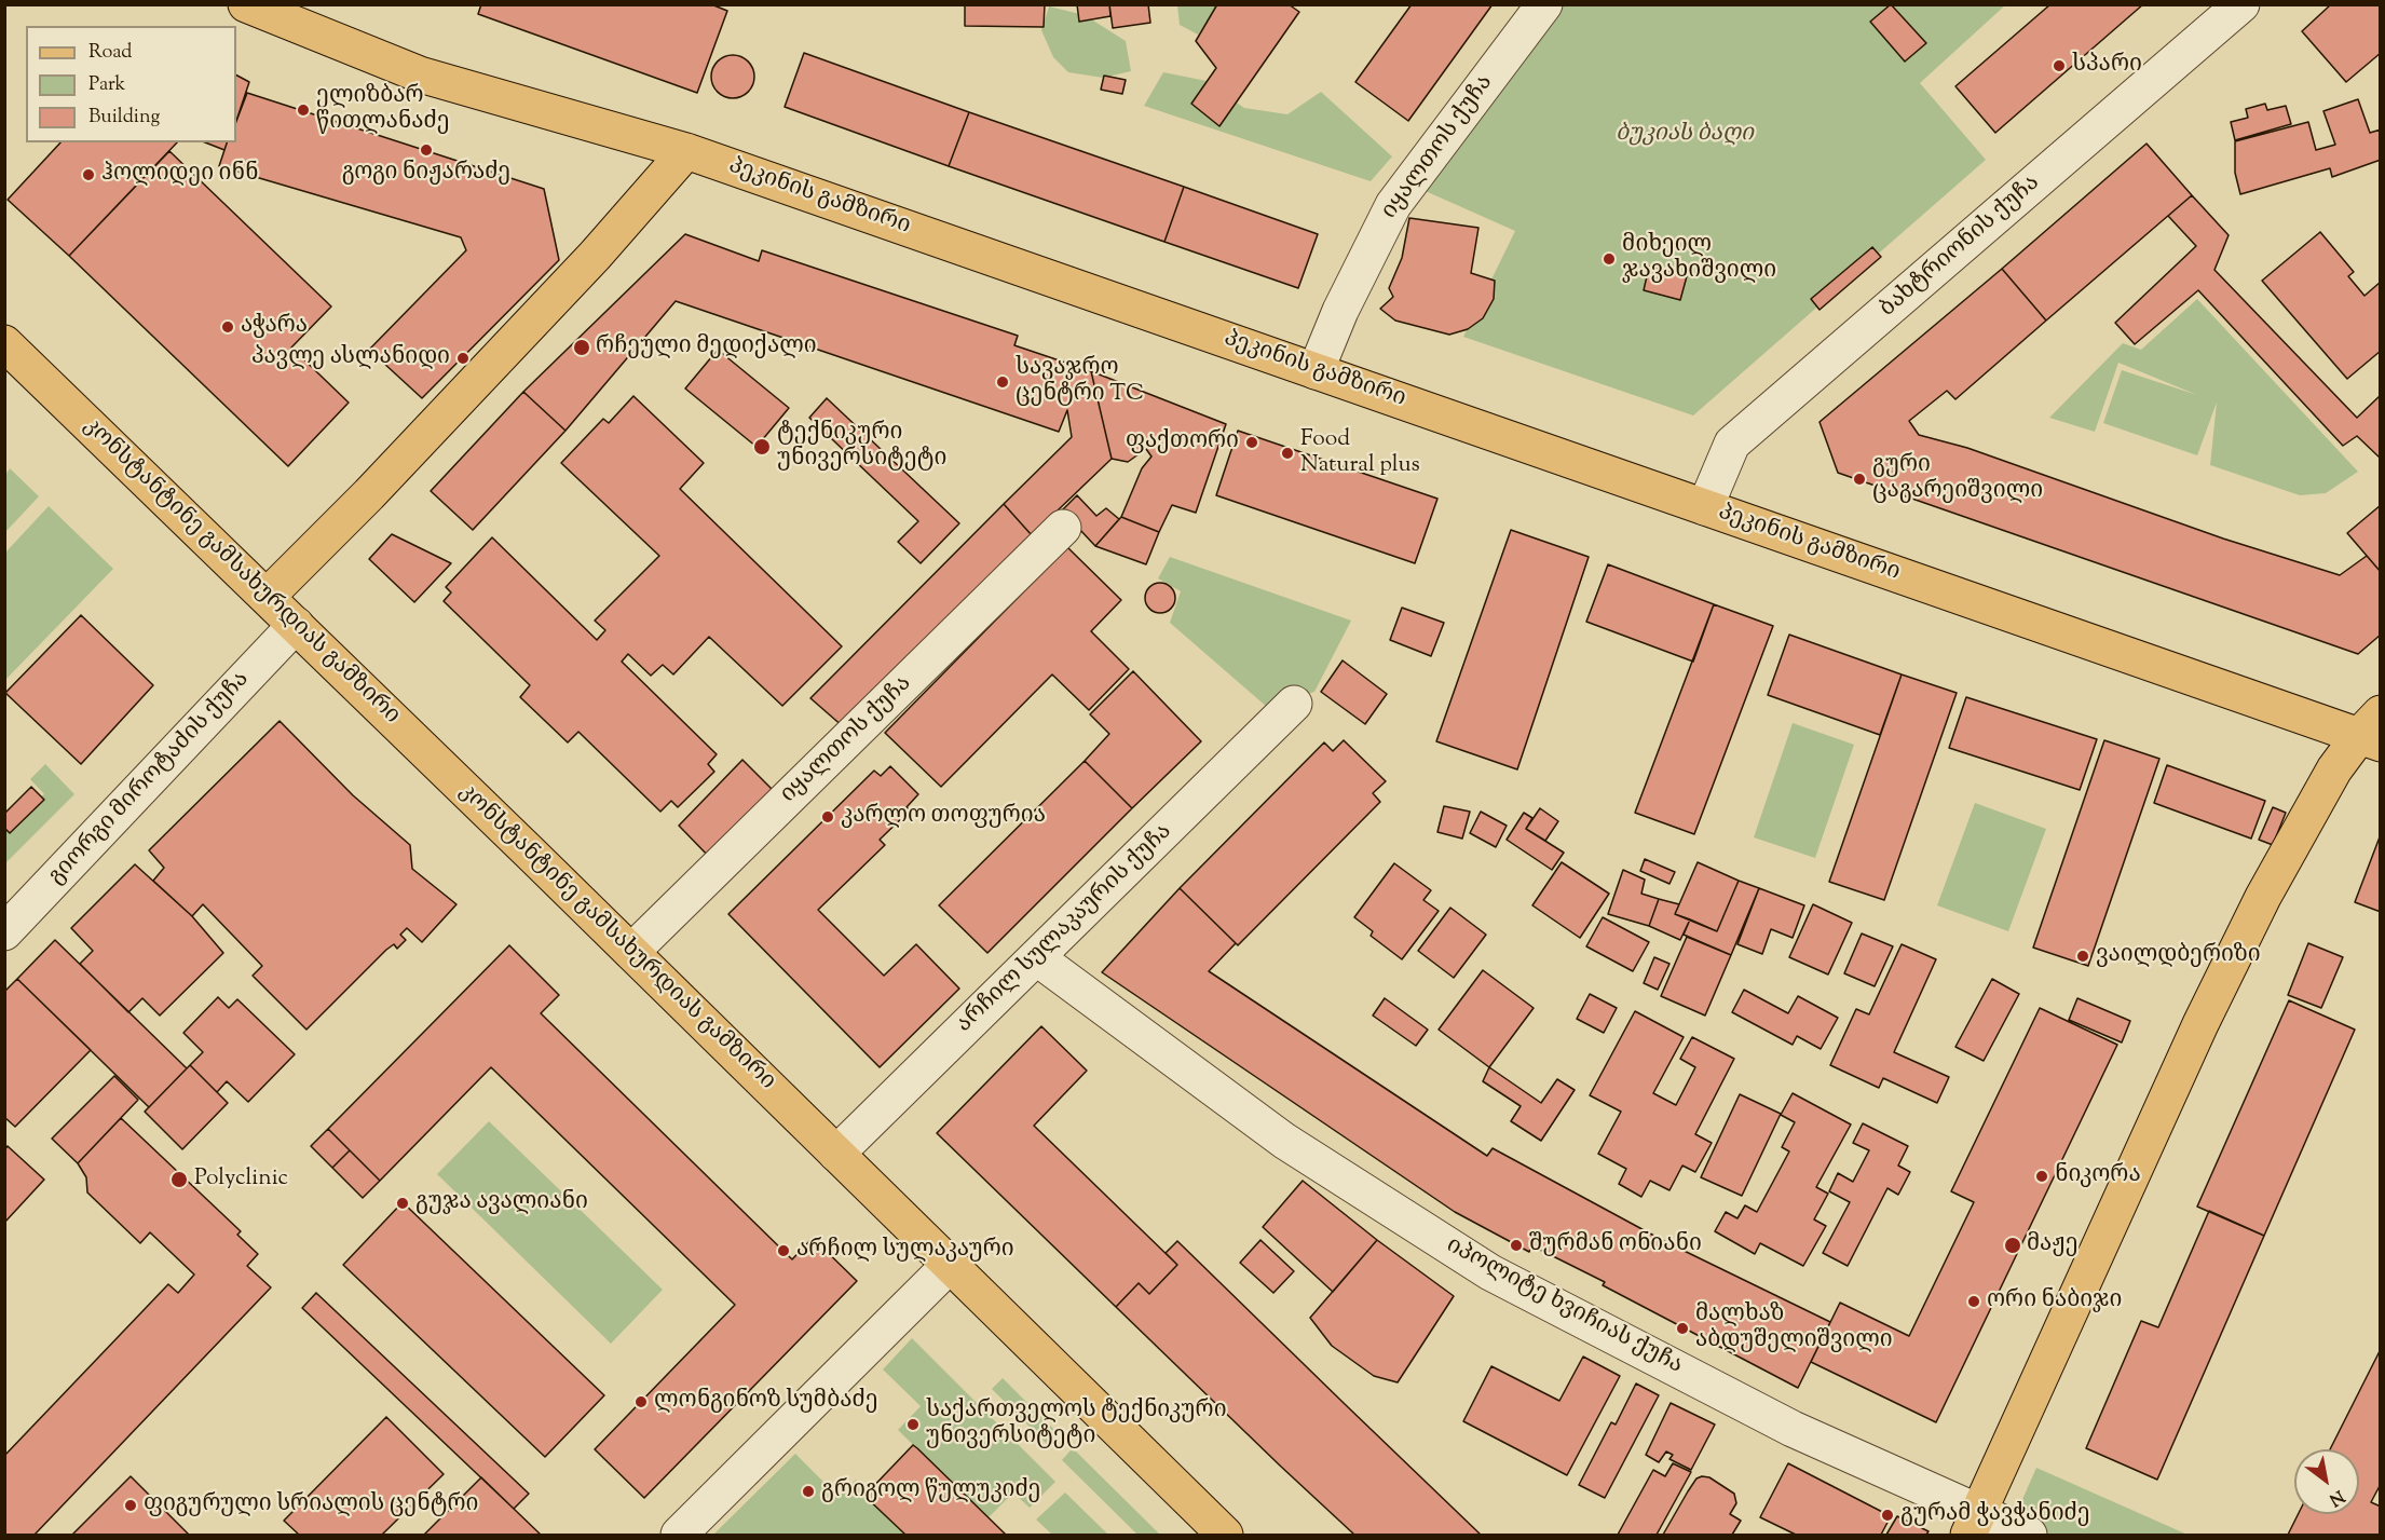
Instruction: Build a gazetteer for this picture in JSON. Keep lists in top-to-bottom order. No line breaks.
{"streets":{"main road":["პეკინის გამზირი","კონსტანტინე გამსახურდიას გამზირი"],"street":["იყალთოს ქუჩა","ბახტრიონის ქუჩა","გიორგი მიროტაძის ქუჩა","არჩილ სულაკაურის ქუჩა","იპოლიტე ხვიჩიას ქუჩა"]},"crossings":[["იყალთოს ქუჩა","პეკინის გამზირი"],["იყალთოს ქუჩა","კონსტანტინე გამსახურდიას გამზირი"],["პეკინის გამზირი","ბახტრიონის ქუჩა"],["კონსტანტინე გამსახურდიას გამზირი","გიორგი მიროტაძის ქუჩა"],["კონსტანტინე გამსახურდიას გამზირი","არჩილ სულაკაურის ქუჩა"],["არჩილ სულაკაურის ქუჩა","იპოლიტე ხვიჩიას ქუჩა"]],"parks":["ბუკიას ბაღი"],"places":["სპარი","ელიზბარ წითლანაძე","გოგი ნიჟარაძე","ჰოლიდეი ინნ","მიხეილ ჯავახიშვილი","აჭარა","რჩეული მედიქალი","პავლე ასლანიდი","სავაჯრო ცენტრი TC","ფაქთორი","ტექნიკური უნივერსიტეტი","Food Natural plus","გური ცაგარეიშვილი","კარლო თოფურია","ვაილდბერიზი","ნიკორა","Polyclinic","გუჯა ავალიანი","შურმან ონიანი","მაჟე","არჩილ სულაკაური","ორი ნაბიჯი","მალხაზ აბდუშელიშვილი","ლონგინოზ სუმბაძე","საქართველოს ტექნიკური უნივერსიტეტი","გრიგოლ წულუკიძე","ფიგურული სრიალის ცენტრი","გურამ ჭავჭანიძე"],"legend":["Road","Park","Building"],"north":"bottom right"}
